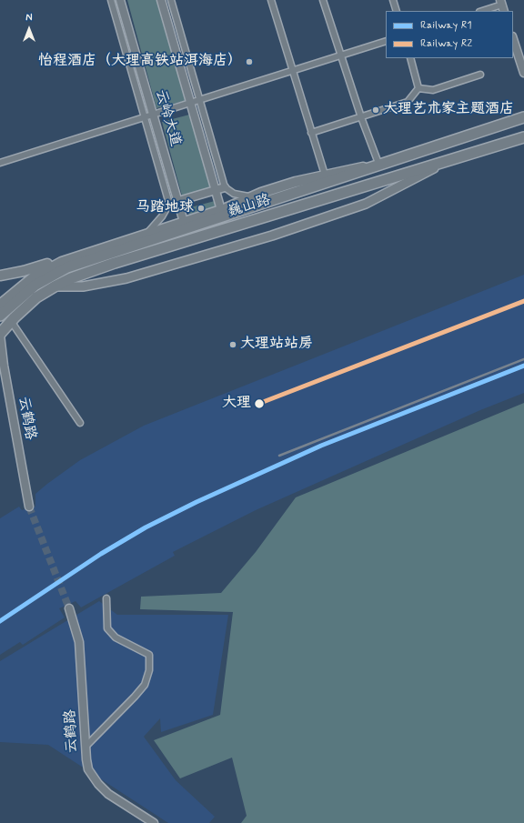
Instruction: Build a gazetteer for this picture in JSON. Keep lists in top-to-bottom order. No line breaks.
{"streets":{"highway":["巍山路"],"street":["云岭大道","云鹤路"]},"crossings":[["巍山路","云鹤路"]],"places":["怡程酒店（大理高铁站洱海店）","大理艺术家主题酒店","马踏地球","大理站站房","大理"],"lines":["rail line R2","rail line R1"],"legend":["Railway R1","Railway R2"],"north":"top"}
